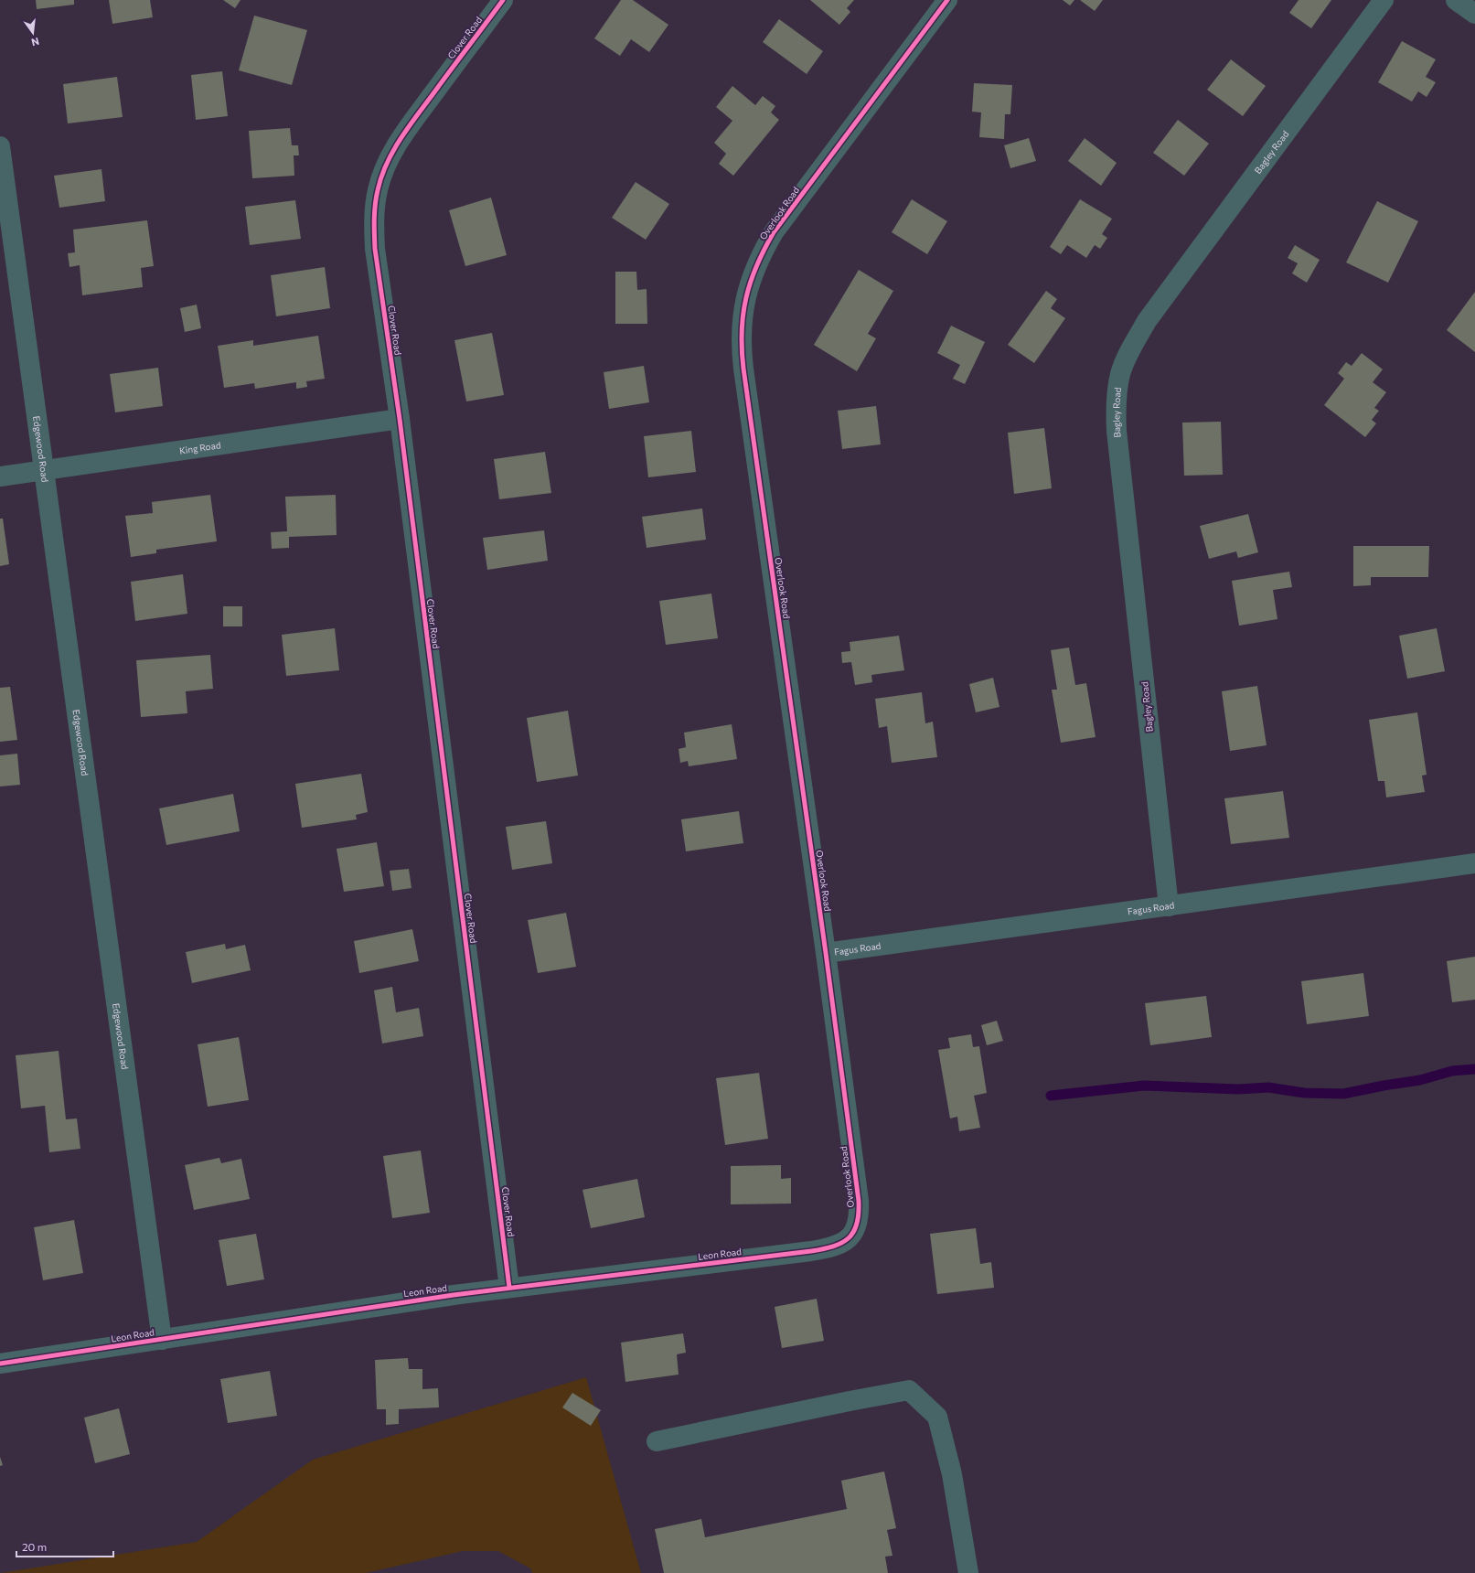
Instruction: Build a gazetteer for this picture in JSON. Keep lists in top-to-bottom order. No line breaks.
{"streets":{"street":["Clover Road","Bagley Road","Overlook Road","King Road","Edgewood Road","Fagus Road","Leon Road"]},"crossings":[["Clover Road","King Road"],["Clover Road","Leon Road"],["Bagley Road","Fagus Road"],["Overlook Road","Fagus Road"],["Overlook Road","Leon Road"],["King Road","Edgewood Road"],["Edgewood Road","Leon Road"]],"scale_bar":"20 m","north":"bottom"}
